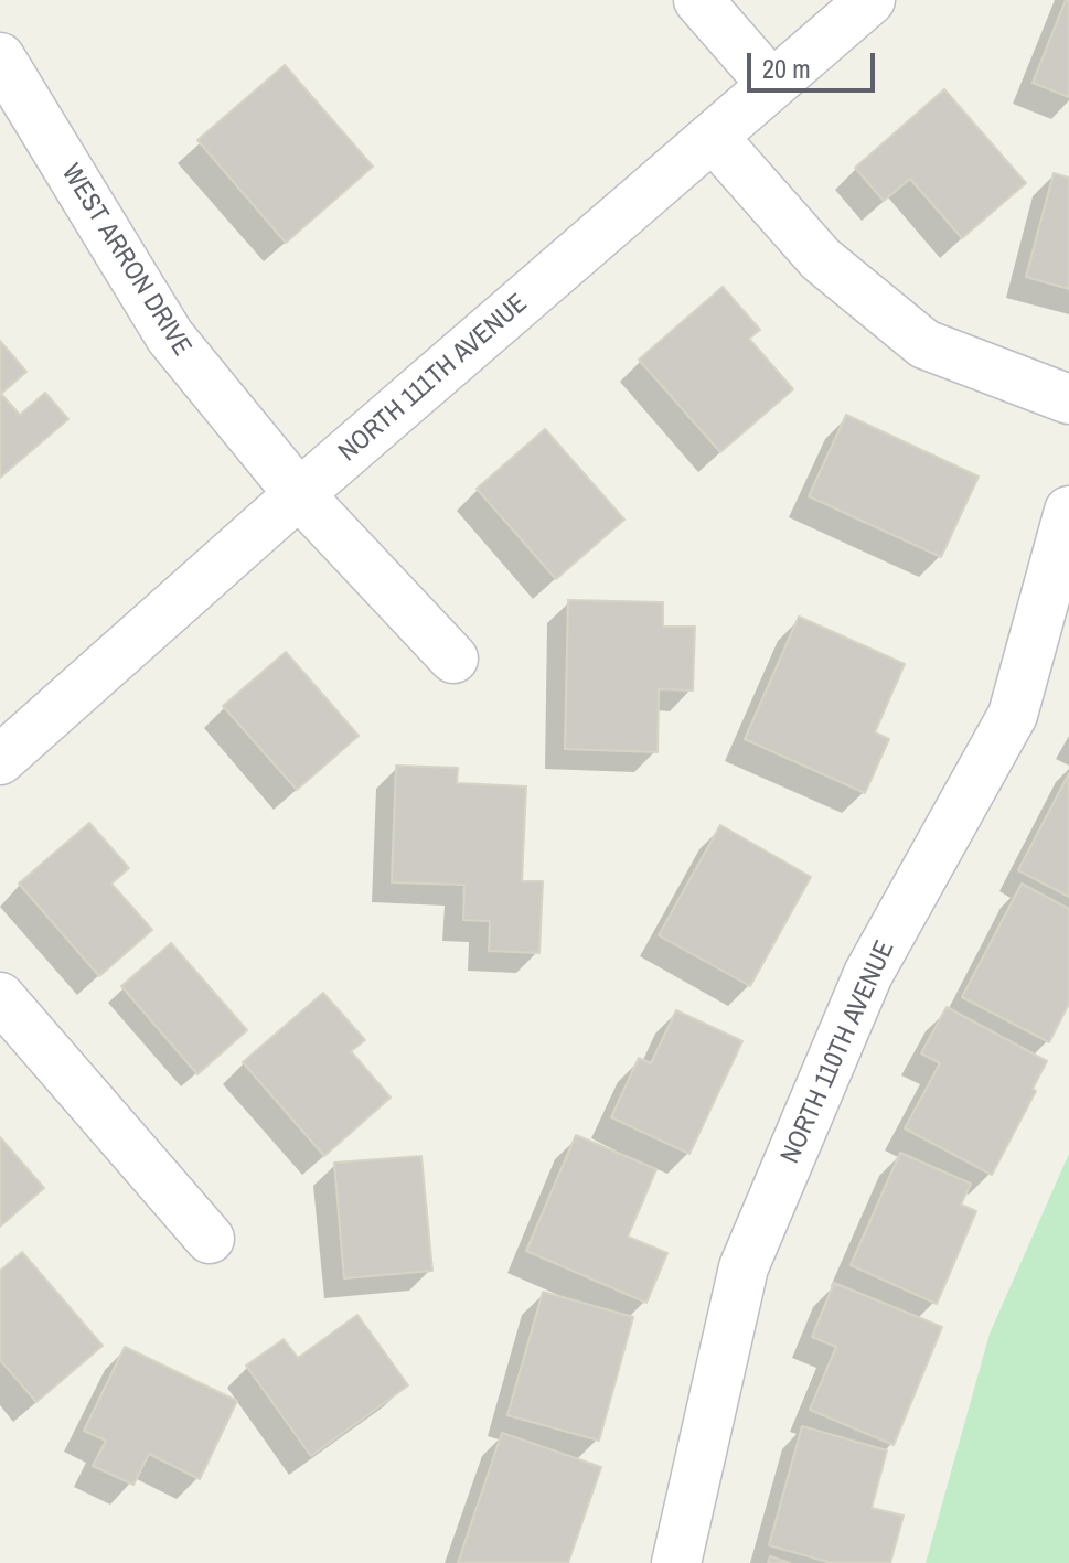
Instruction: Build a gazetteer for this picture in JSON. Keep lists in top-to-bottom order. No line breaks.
{"streets":{"street":["WEST ARRON DRIVE","NORTH 111TH AVENUE","NORTH 110TH AVENUE"]},"crossings":[["WEST ARRON DRIVE","NORTH 111TH AVENUE"]],"scale_bar":"20 m"}
